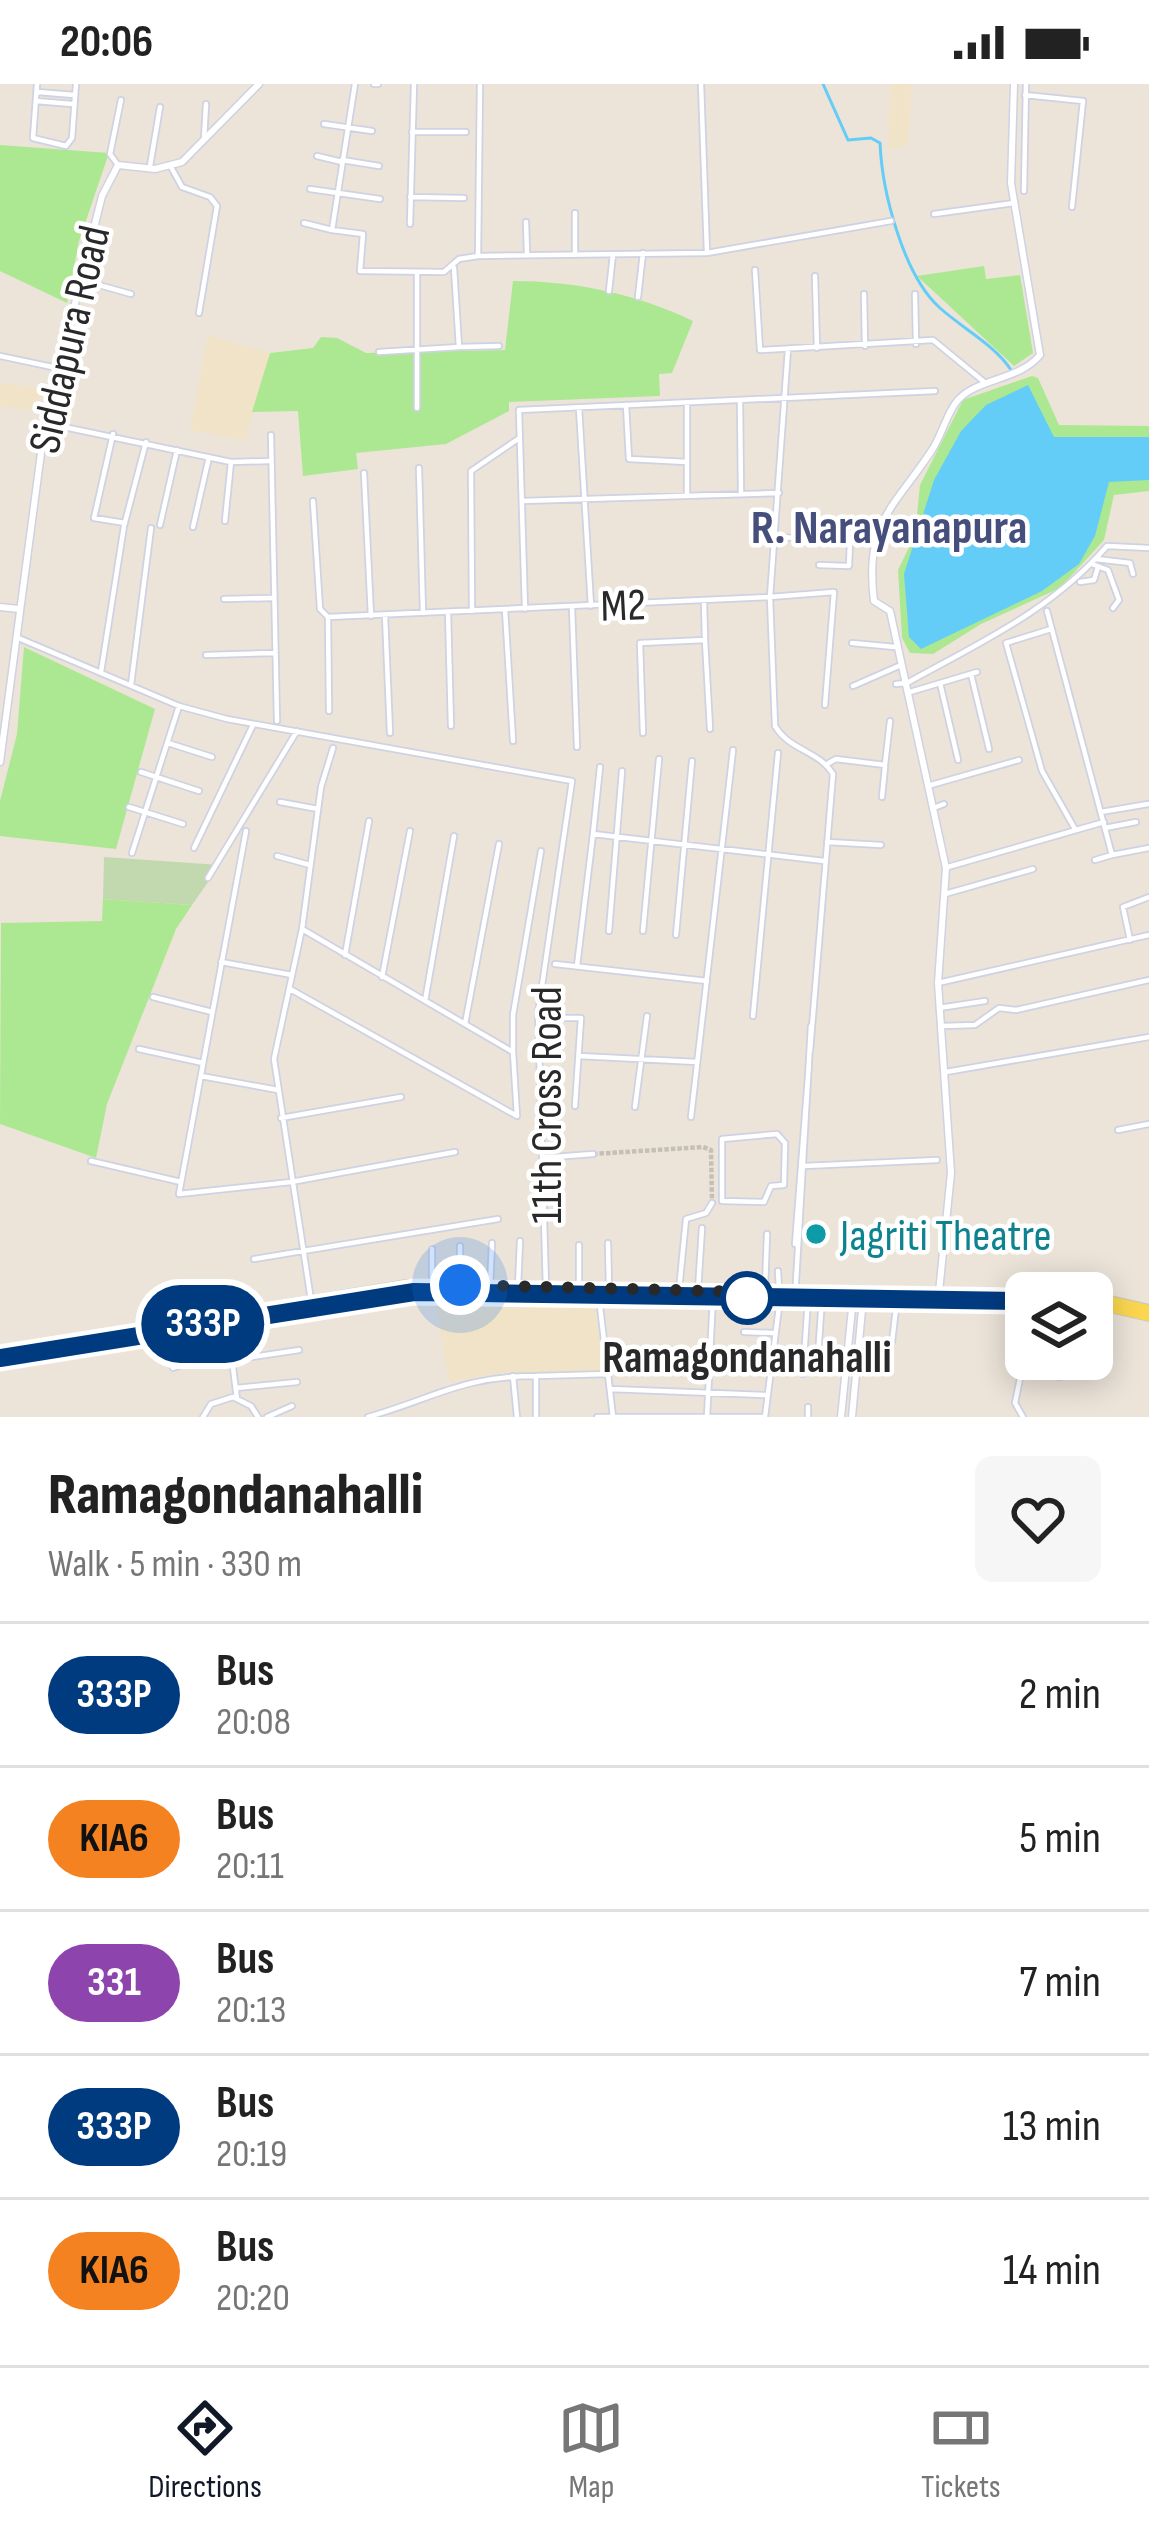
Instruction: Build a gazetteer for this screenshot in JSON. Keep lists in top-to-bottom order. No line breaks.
{"streets":{"street":["Siddapura Road","M2","11th Cross Road"]},"districts":["R. Narayanapura"],"places":["Jagriti Theatre","Ramagondanahalli"],"lines":["bus line 333P"],"page":{"status":"20:06","on_map":"333P","heading":["Ramagondanahalli","Walk · 5 min · 330 m"],"list":[{"mark":"333P","name":"Bus","note":"20:08","value":"2 min"},{"mark":"KIA6","name":"Bus","note":"20:11","value":"5 min"},{"mark":"331","name":"Bus","note":"20:13","value":"7 min"},{"mark":"333P","name":"Bus","note":"20:19","value":"13 min"},{"mark":"KIA6","name":"Bus","note":"20:20","value":"14 min"}],"tabs":["Directions","Map","Tickets"]}}
